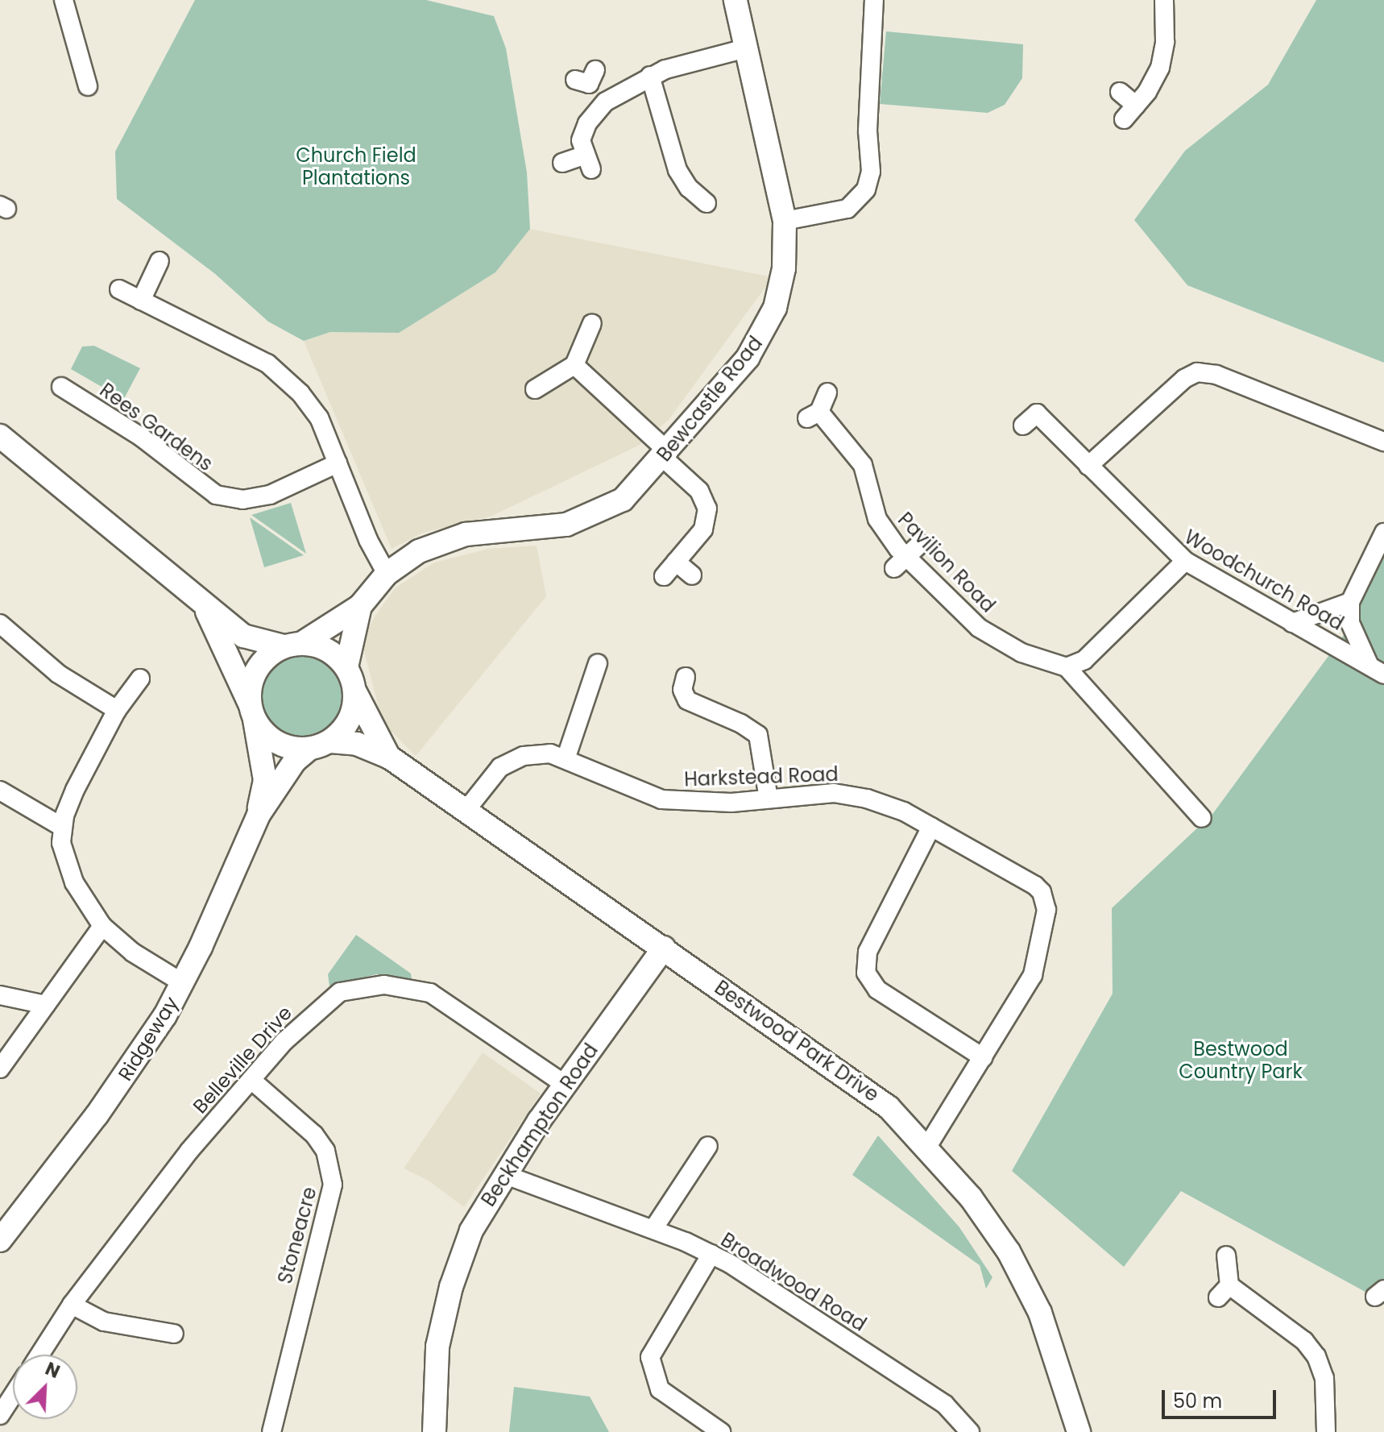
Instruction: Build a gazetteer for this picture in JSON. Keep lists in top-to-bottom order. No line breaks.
{"streets":{"street":["Bewcastle Road","Rees Gardens","Pavilion Road","Woodchurch Road","Harkstead Road","Ridgeway","Bestwood Park Drive","Belleville Drive","Beckhampton Road","Stoneacre","Broadwood Road"]},"crossings":[["Bewcastle Road","Ridgeway"],["Bewcastle Road","Bestwood Park Drive"],["Harkstead Road","Bestwood Park Drive"],["Ridgeway","Bestwood Park Drive"],["Bestwood Park Drive","Beckhampton Road"],["Belleville Drive","Beckhampton Road"],["Belleville Drive","Stoneacre"],["Beckhampton Road","Broadwood Road"]],"parks":["Church Field Plantations","Bestwood Country Park"],"scale_bar":"50 m","north":"top right"}
